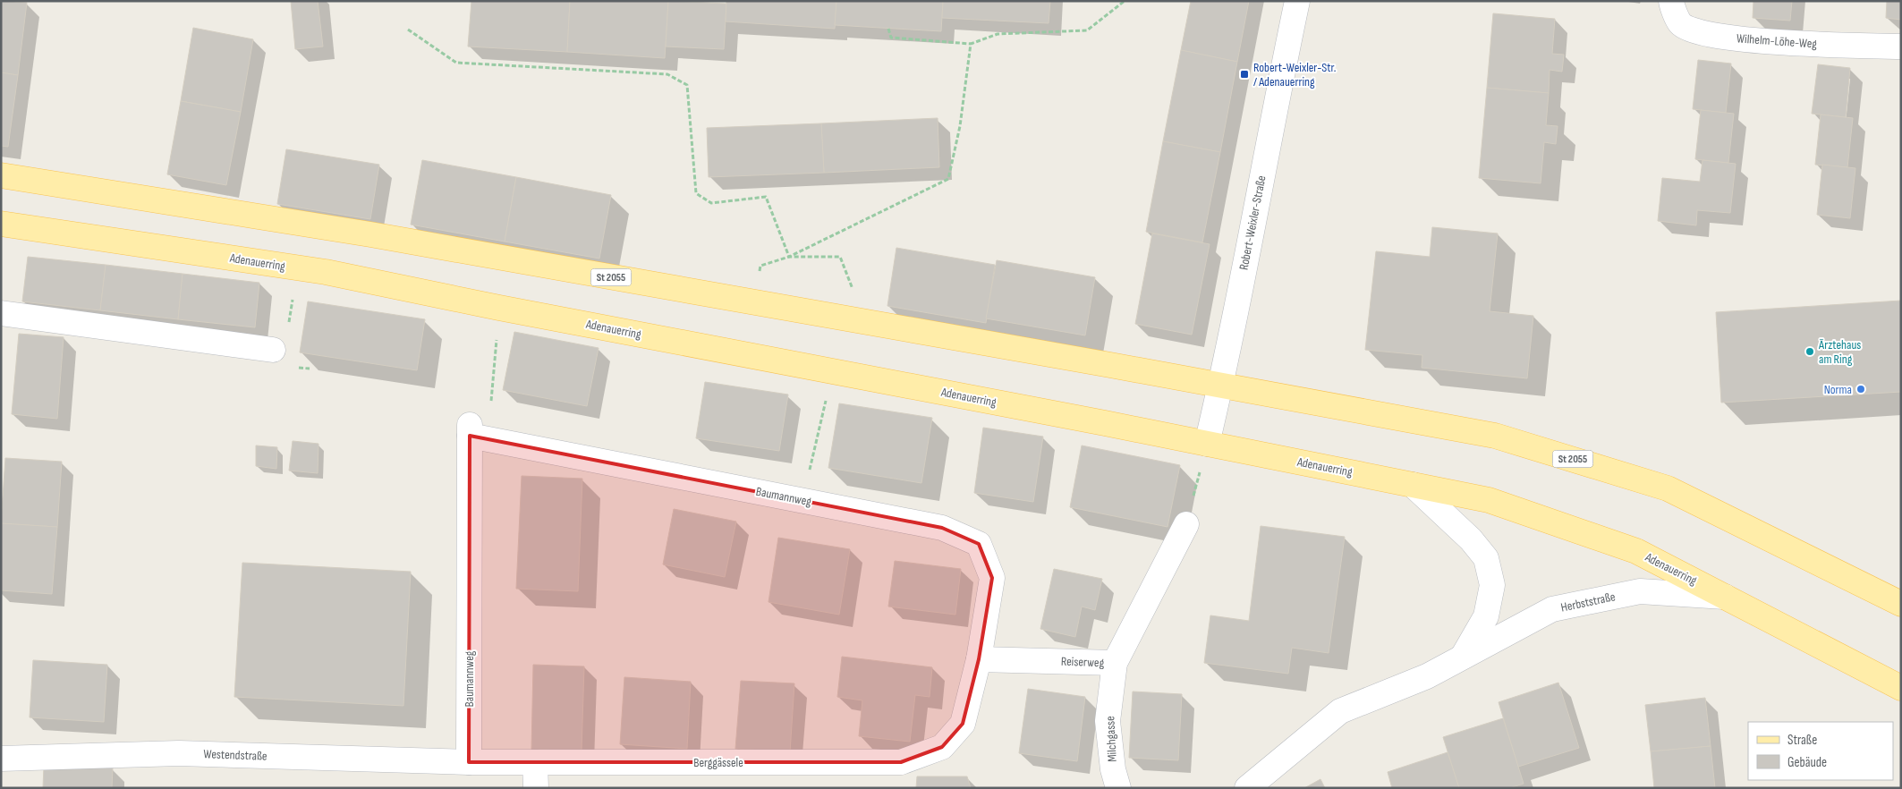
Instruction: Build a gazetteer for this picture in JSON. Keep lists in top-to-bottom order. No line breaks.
{"streets":{"main road":["Adenauerring","St 2055"],"street":["Wilhelm-Löhe-Weg","Robert-Weixler-Straße","Baumannweg","Herbststraße","Reiserweg","Milchgasse","Westendstraße","Berggässele"]},"crossings":[["Robert-Weixler-Straße","Adenauerring"],["Robert-Weixler-Straße","St 2055"],["Adenauerring","Herbststraße"],["Baumannweg","Reiserweg"],["Baumannweg","Westendstraße"],["Baumannweg","Berggässele"],["Reiserweg","Milchgasse"],["Reiserweg","Berggässele"],["Westendstraße","Berggässele"]],"places":{"transit":["Robert-Weixler-Str. / Adenauerring"],"other":["Ärztehaus am Ring","Norma"]},"legend":["Straße","Gebäude"]}
